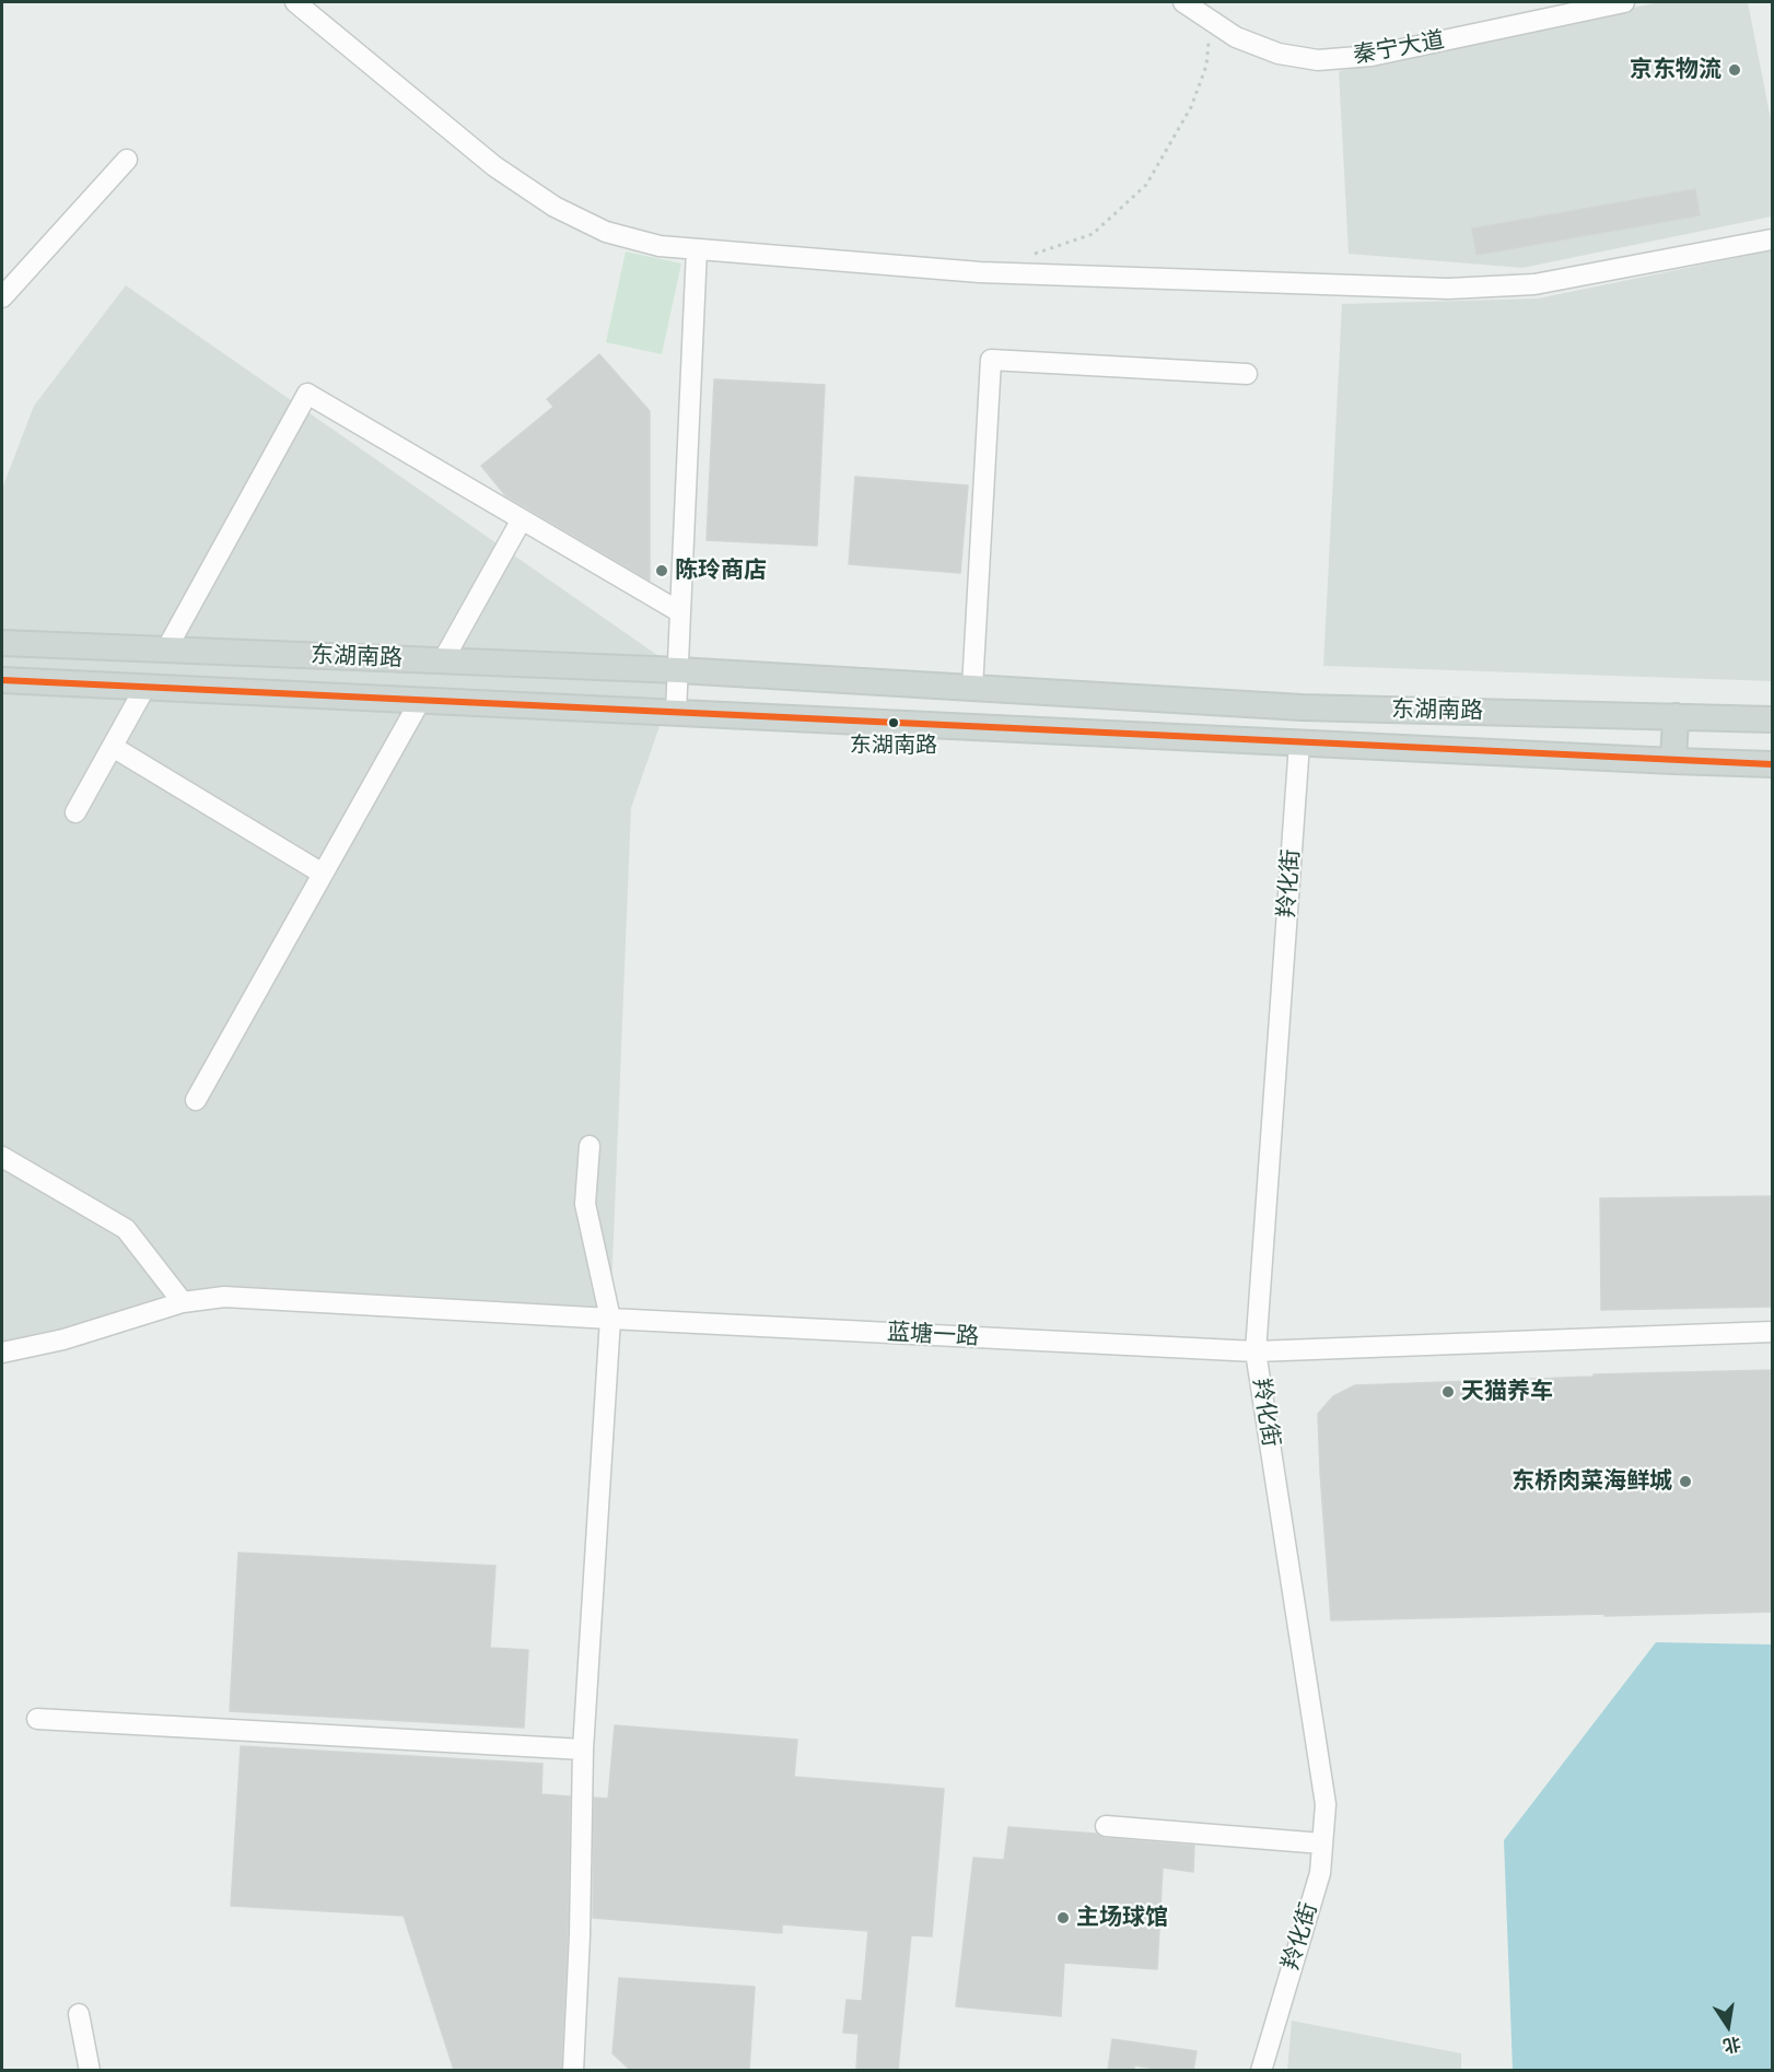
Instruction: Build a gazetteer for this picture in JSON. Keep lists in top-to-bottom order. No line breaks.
{"streets":{"main road":["东湖南路"],"street":["秦宁大道","羚化街","蓝塘一路"]},"crossings":[["东湖南路","羚化街"],["羚化街","蓝塘一路"]],"places":["京东物流","陈玲商店","东湖南路","天猫养车","东桥肉菜海鲜城","主场球馆"],"north":"bottom"}
